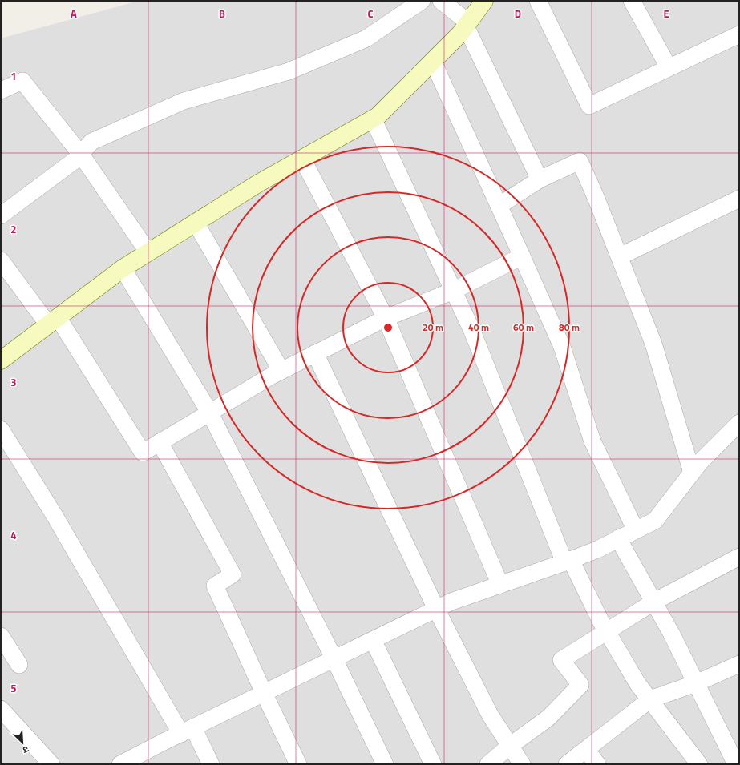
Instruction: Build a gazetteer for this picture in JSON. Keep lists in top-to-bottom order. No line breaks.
{"north":"bottom right","grid":{"columns":["A","B","C","D","E"],"rows":["1","2","3","4","5"]},"rings":["20 m","40 m","60 m","80 m"]}
